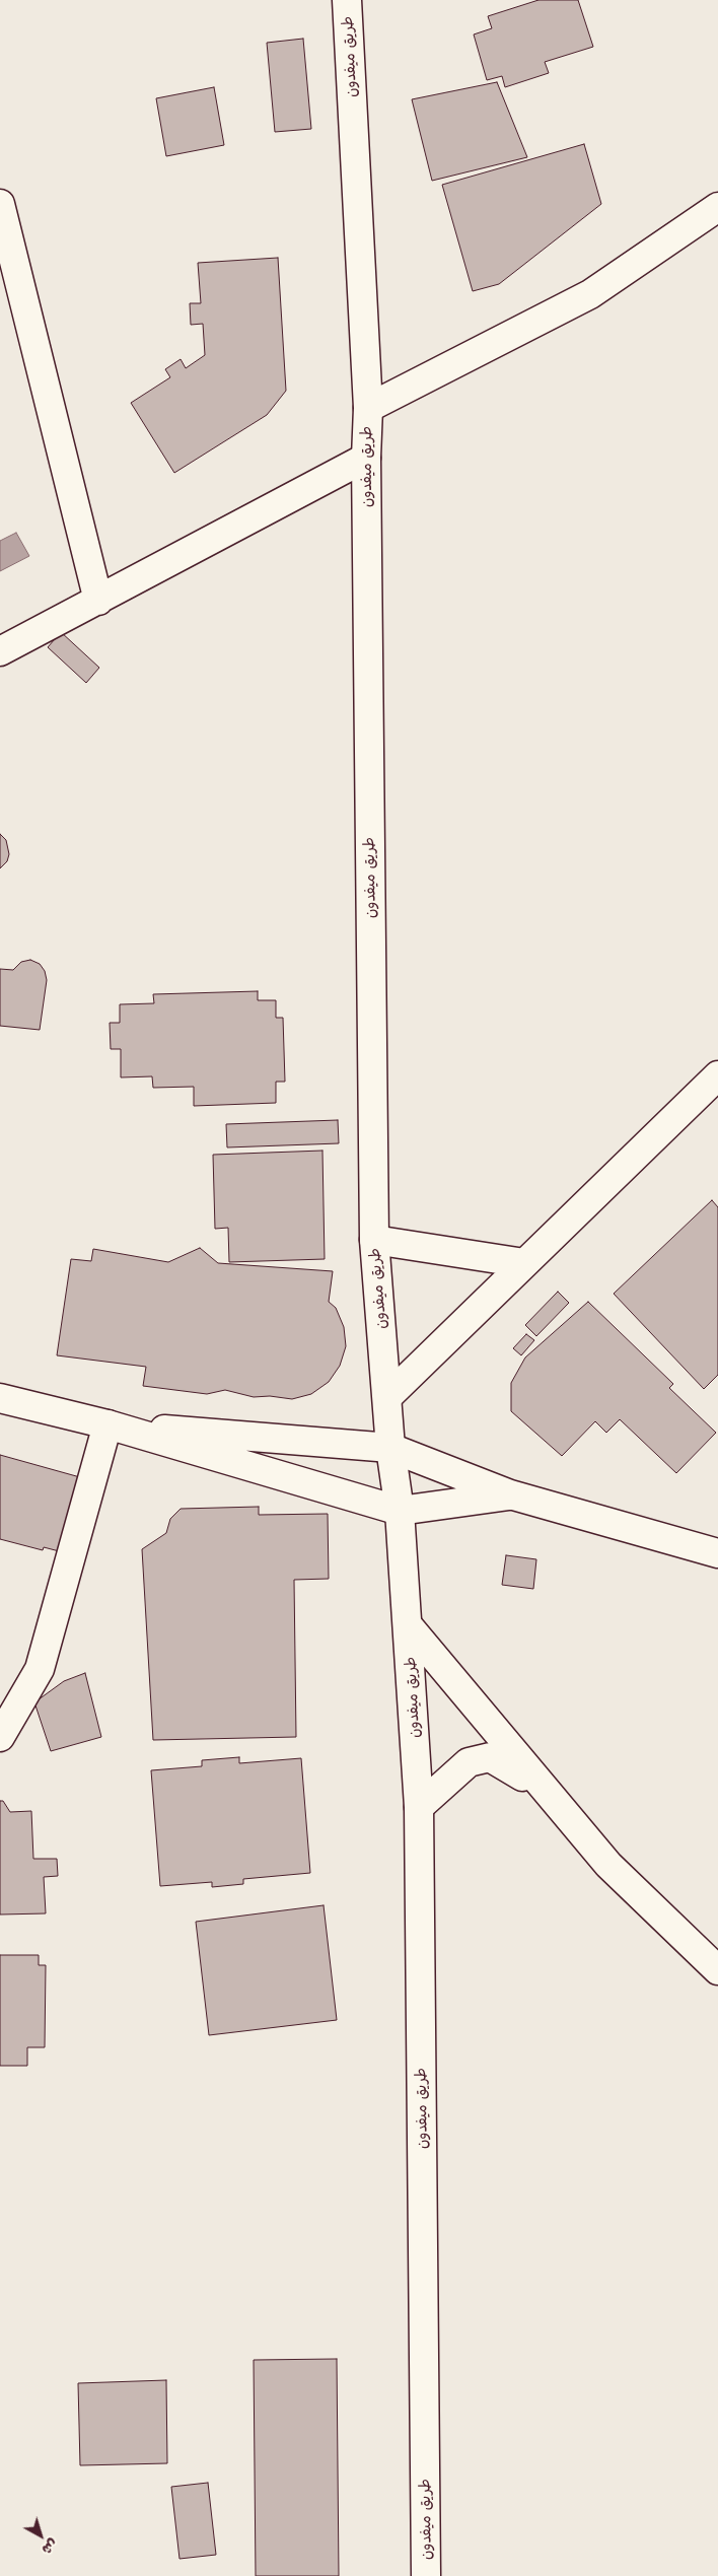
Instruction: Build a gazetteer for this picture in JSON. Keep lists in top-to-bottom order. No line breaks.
{"streets":{"street":["طريق ميفدون"]},"north":"bottom right"}
